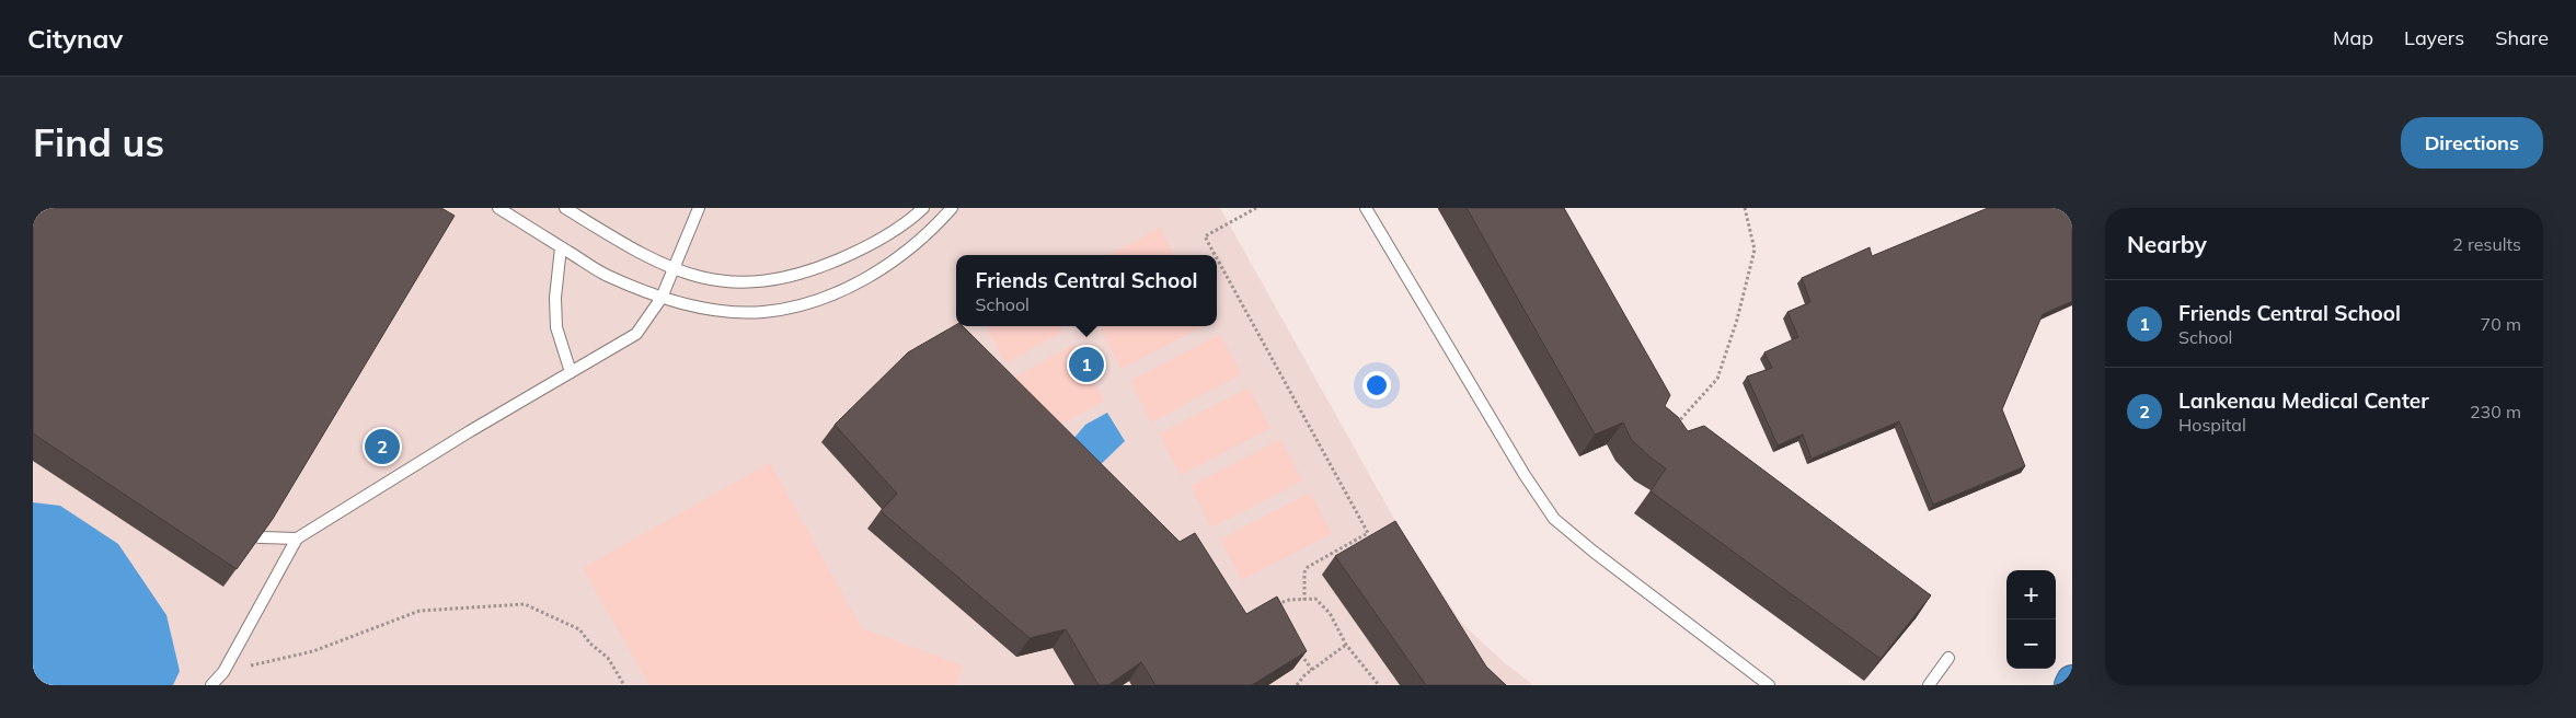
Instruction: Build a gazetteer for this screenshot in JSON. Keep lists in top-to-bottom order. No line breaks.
{"page":{"header":"Citynav","nav":["Map","Layers","Share"],"buttons":"Directions","title":"Find us","heading":["Nearby","2 results"],"popup":["Friends Central School","School"],"list":[{"mark":"1","name":"Friends Central School","note":"School","value":"70 m"},{"mark":"2","name":"Lankenau Medical Center","note":"Hospital","value":"230 m"}],"pins":["1","2"],"map_buttons":["+","−"]}}
